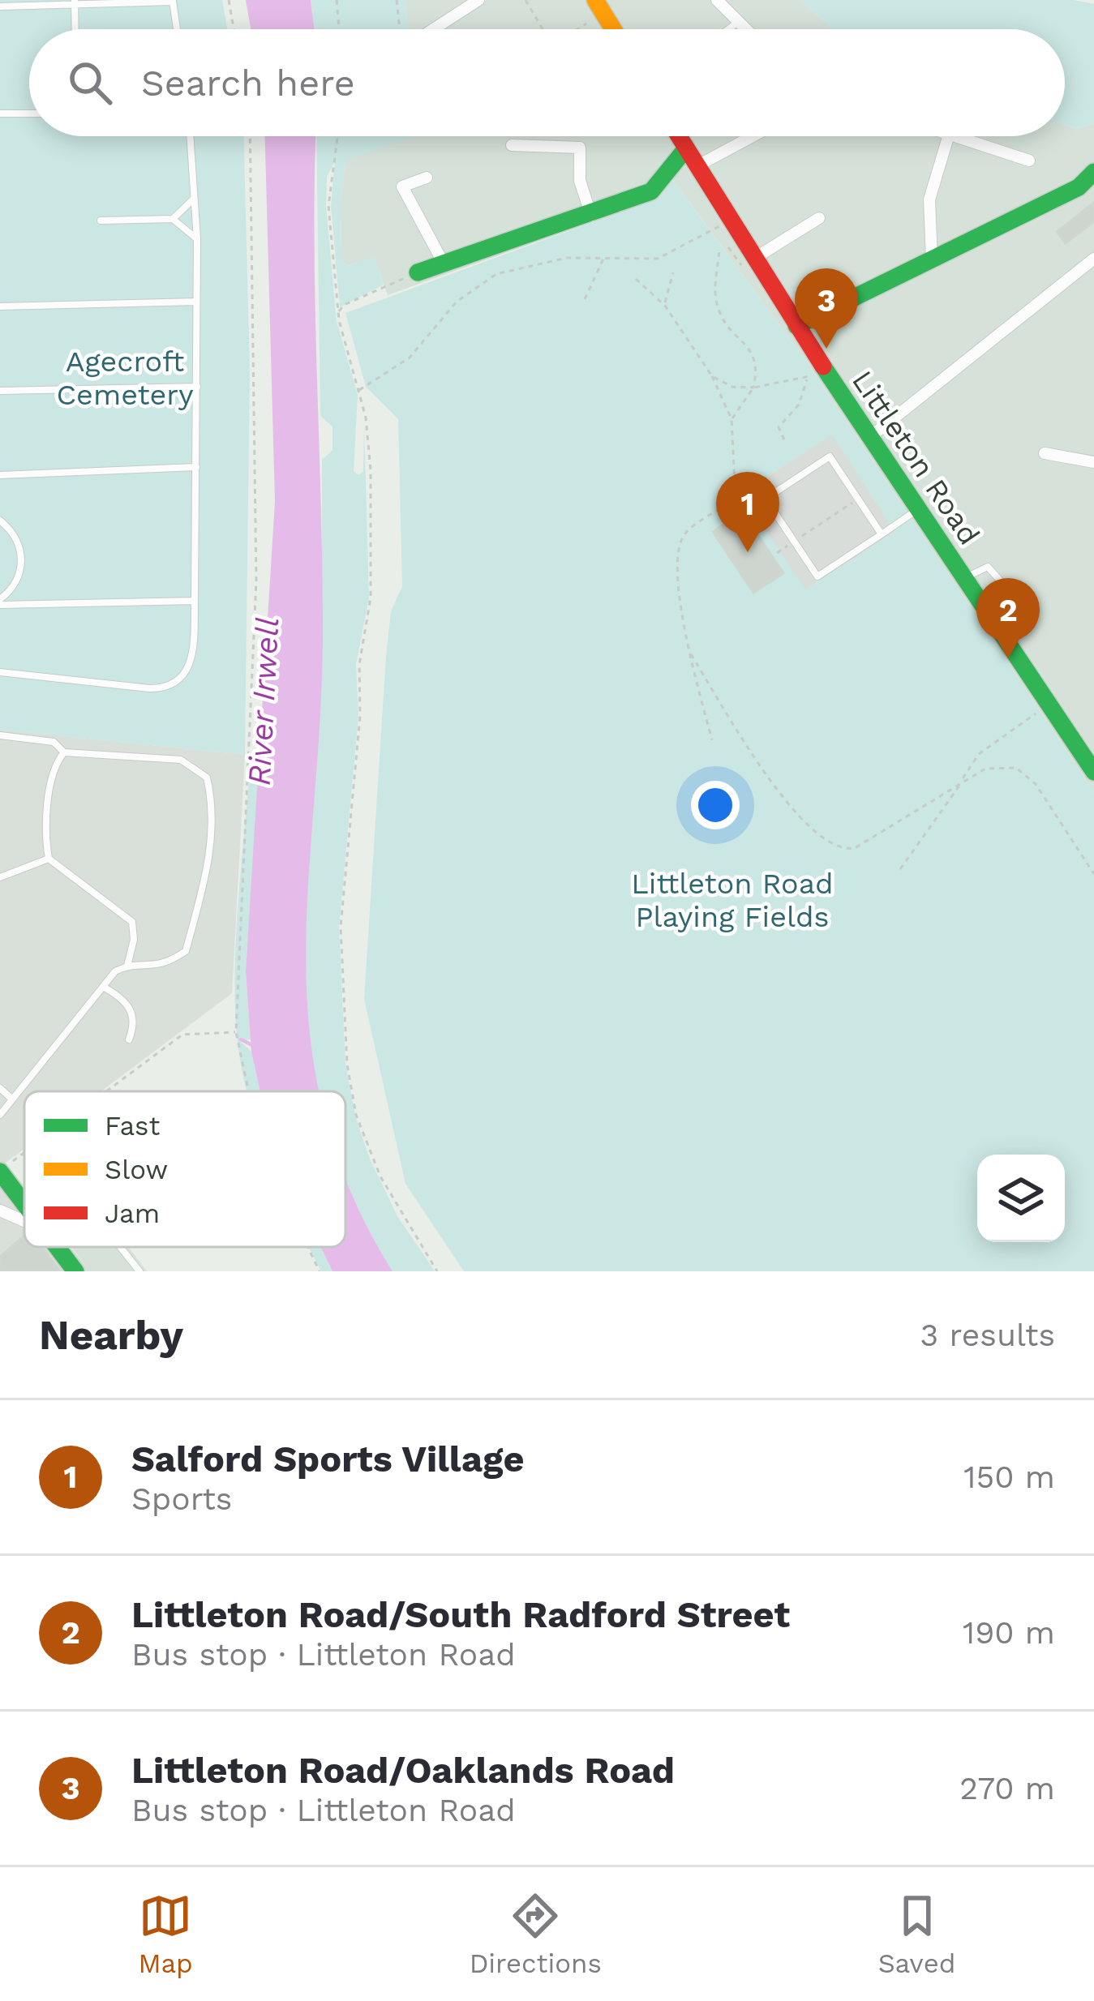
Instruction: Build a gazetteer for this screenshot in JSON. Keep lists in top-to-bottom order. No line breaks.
{"streets":{"street":["Littleton Road"]},"water":["River Irwell"],"parks":["Agecroft Cemetery","Littleton Road Playing Fields"],"legend":["Fast","Slow","Jam"],"page":{"search":"Search here","pins":["3","1","2"],"heading":["Nearby","3 results"],"list":[{"mark":"1","name":"Salford Sports Village","note":"Sports","value":"150 m"},{"mark":"2","name":"Littleton Road/South Radford Street","note":"Bus stop · Littleton Road","value":"190 m"},{"mark":"3","name":"Littleton Road/Oaklands Road","note":"Bus stop · Littleton Road","value":"270 m"}],"nav":["Map","Directions","Saved"]}}
